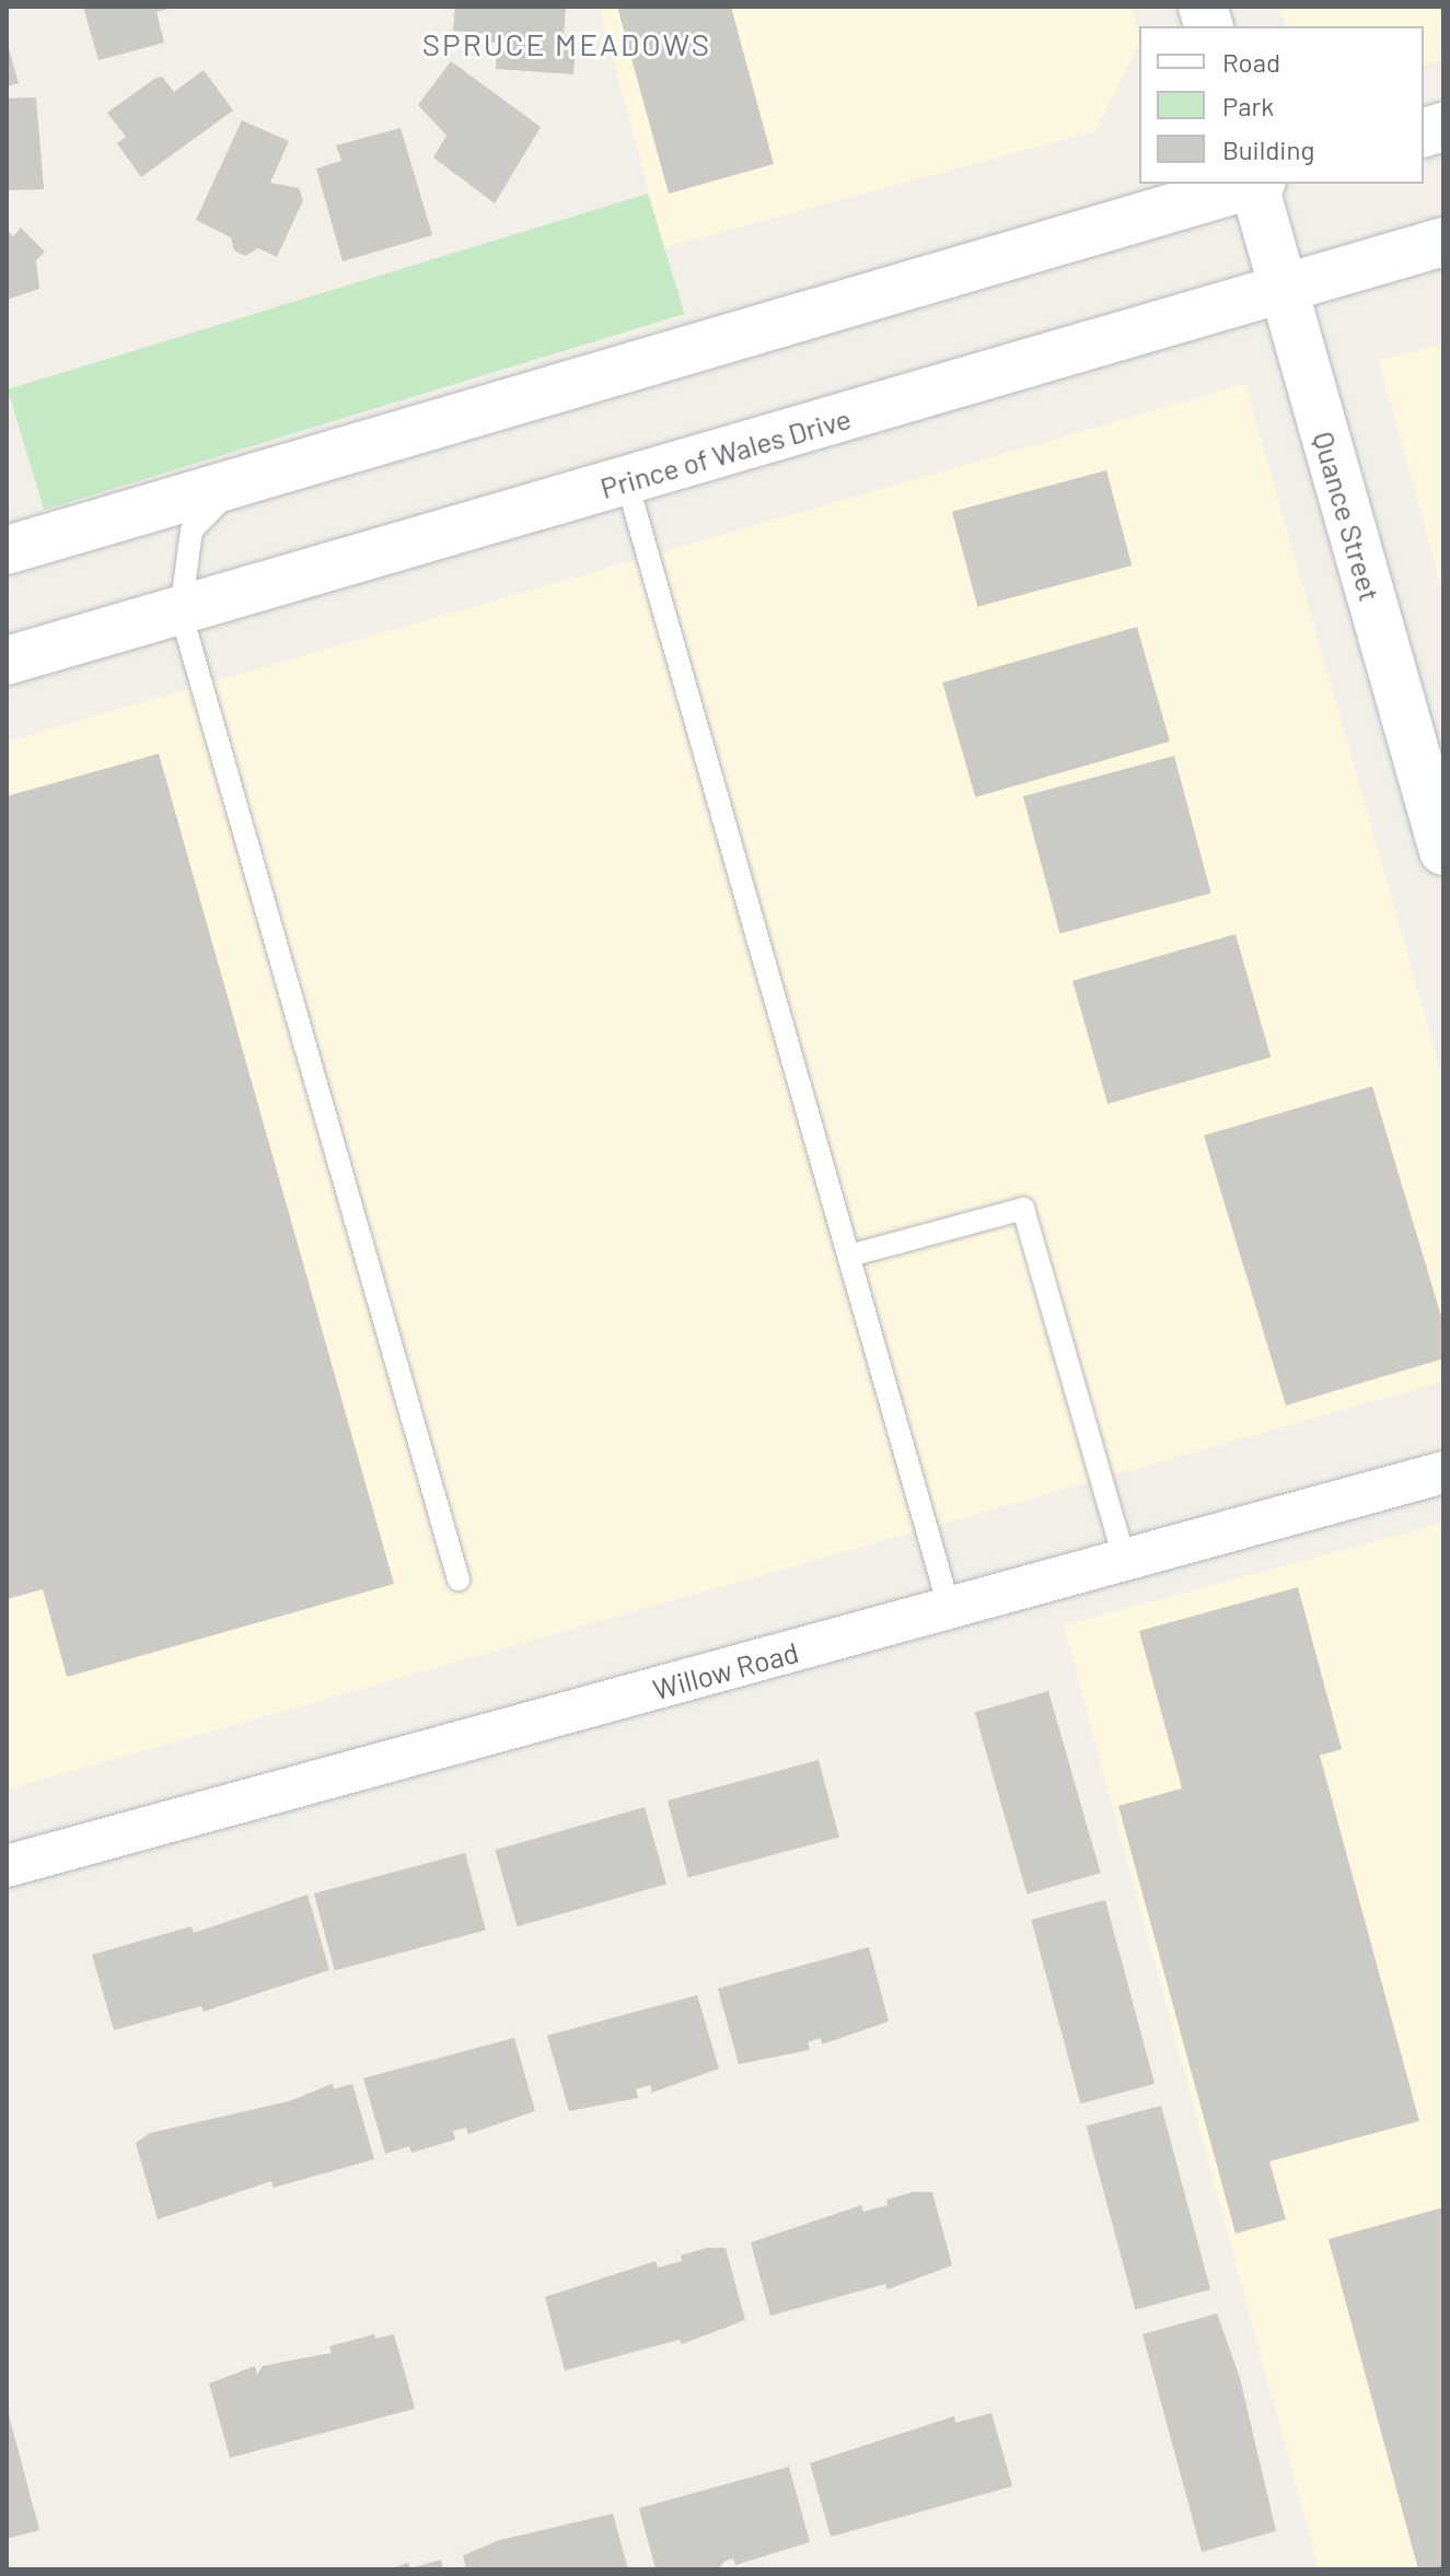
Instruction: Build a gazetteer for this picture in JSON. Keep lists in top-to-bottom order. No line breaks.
{"streets":{"main road":["Prince of Wales Drive","Quance Street"],"street":["Willow Road"]},"crossings":[["Prince of Wales Drive","Quance Street"]],"districts":["SPRUCE MEADOWS"],"legend":["Road","Park","Building"]}
